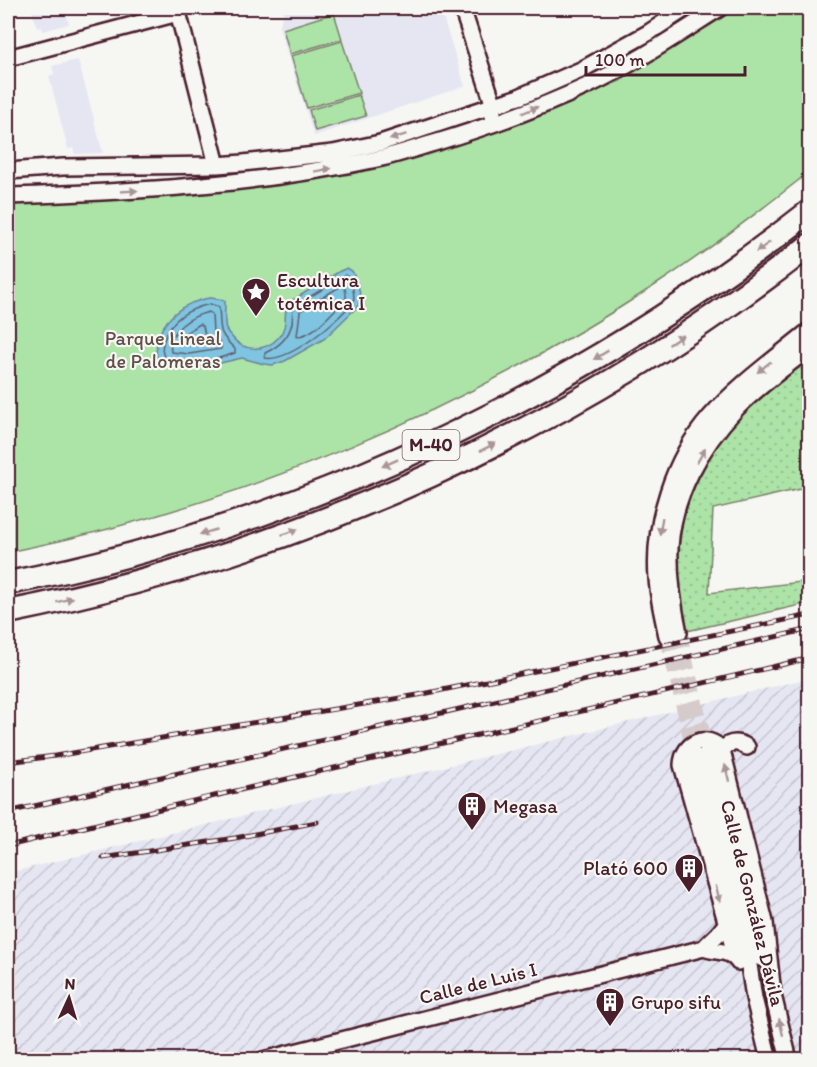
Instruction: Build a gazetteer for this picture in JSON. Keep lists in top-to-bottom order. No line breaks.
{"streets":{"highway":["M-40"],"street":["Calle de González Dávila","Calle de Luis I"]},"crossings":[["Calle de González Dávila","Calle de Luis I"]],"parks":["Parque Lineal de Palomeras"],"places":{"place":["Escultura totémica I"],"building":["Megasa","Plató 600","Grupo sifu"]},"scale_bar":"100 m","north":"top"}
